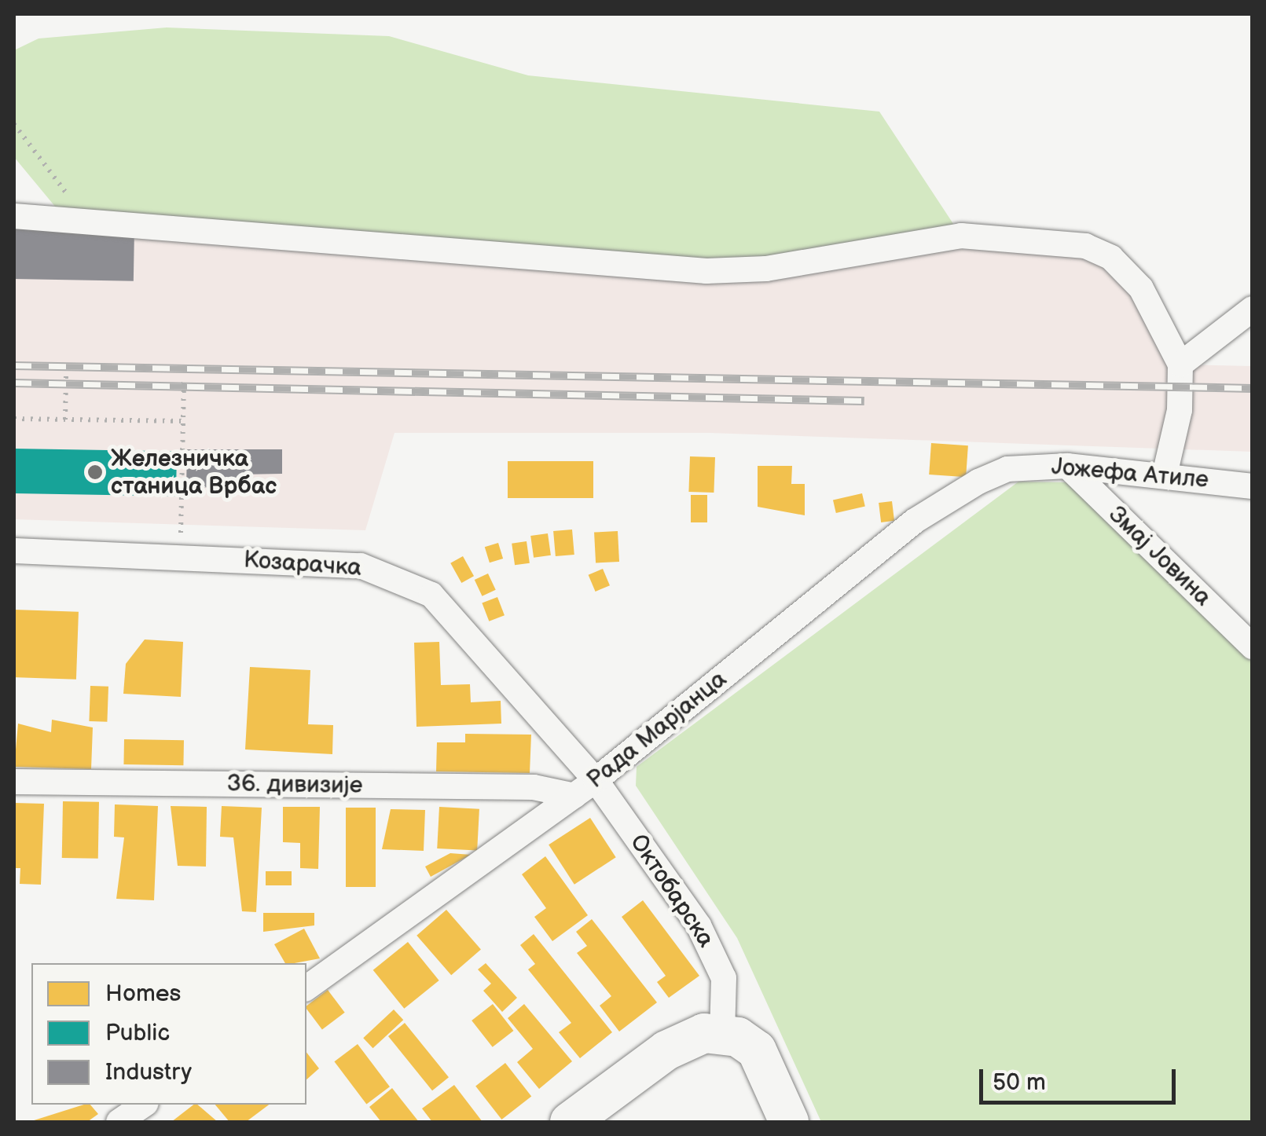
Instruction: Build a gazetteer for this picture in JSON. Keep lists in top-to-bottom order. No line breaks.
{"streets":{"street":["Јожефа Атиле","Змај Јовина","Козарачка","Рада Марјанца","36. дивизије","Октобарска"]},"crossings":[["Јожефа Атиле","Змај Јовина"],["Јожефа Атиле","Рада Марјанца"],["Козарачка","Рада Марјанца"],["Козарачка","Октобарска"],["Рада Марјанца","36. дивизије"],["Рада Марјанца","Октобарска"]],"places":["Железничка станица Врбас"],"legend":["Homes","Public","Industry"],"scale_bar":"50 m"}
